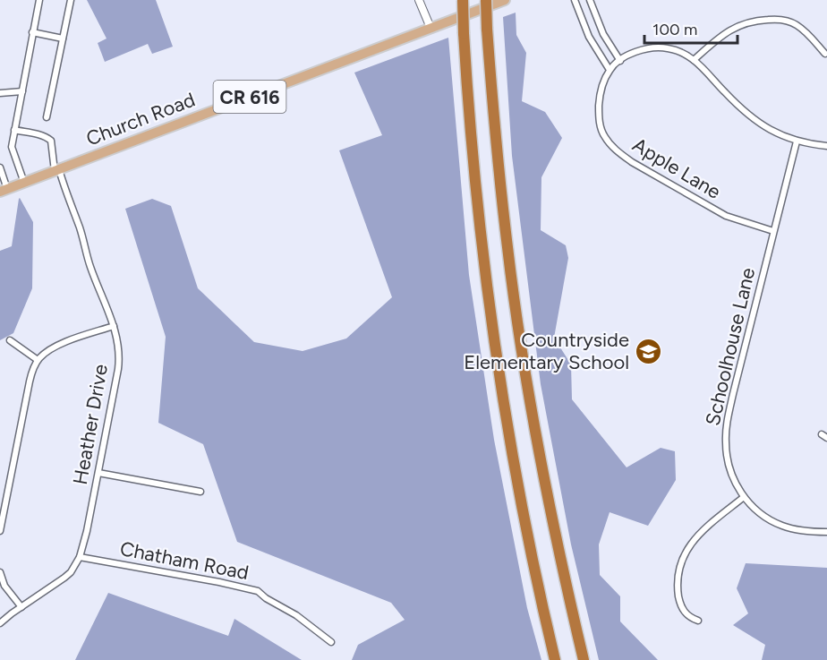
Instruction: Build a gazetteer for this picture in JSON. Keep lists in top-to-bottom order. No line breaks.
{"streets":{"main road":["CR 616","Church Road"],"street":["Apple Lane","Schoolhouse Lane","Heather Drive","Chatham Road"]},"crossings":[["Church Road","Heather Drive"],["Apple Lane","Schoolhouse Lane"],["Heather Drive","Chatham Road"]],"places":{"school or university":["Countryside Elementary School"]},"scale_bar":"100 m"}
